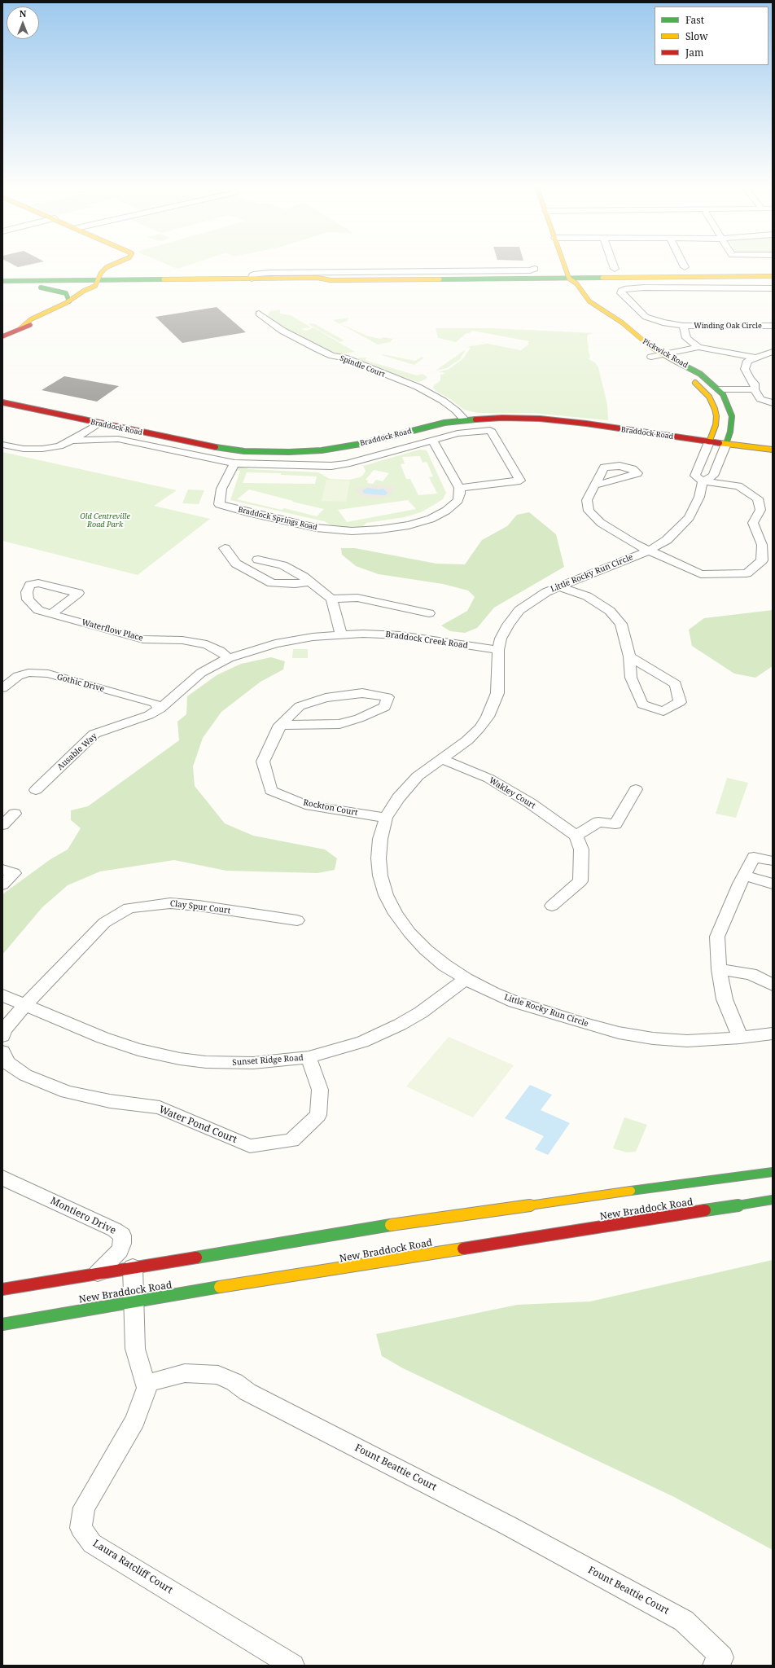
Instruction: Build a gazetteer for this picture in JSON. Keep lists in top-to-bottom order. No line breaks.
{"streets":{"street":["Winding Oak Circle","Pickwick Road","Spindle Court","Braddock Road","Braddock Springs Road","Little Rocky Run Circle","Waterflow Place","Braddock Creek Road","Gothic Drive","Ausable Way","Wakley Court","Rockton Court","Clay Spur Court","Sunset Ridge Road","Water Pond Court","New Braddock Road","Montiero Drive","Fount Beattie Court","Laura Ratcliff Court"]},"crossings":[["Pickwick Road","Braddock Road"],["Spindle Court","Braddock Road"],["Little Rocky Run Circle","Braddock Creek Road"],["Little Rocky Run Circle","Wakley Court"],["Little Rocky Run Circle","Rockton Court"],["Little Rocky Run Circle","Sunset Ridge Road"],["Waterflow Place","Braddock Creek Road"],["Braddock Creek Road","Gothic Drive"],["Braddock Creek Road","Ausable Way"],["Gothic Drive","Ausable Way"],["Clay Spur Court","Sunset Ridge Road"],["Sunset Ridge Road","Water Pond Court"],["Fount Beattie Court","Laura Ratcliff Court"]],"parks":["Old Centreville Road Park"],"legend":["Fast","Slow","Jam"],"north":"top"}
